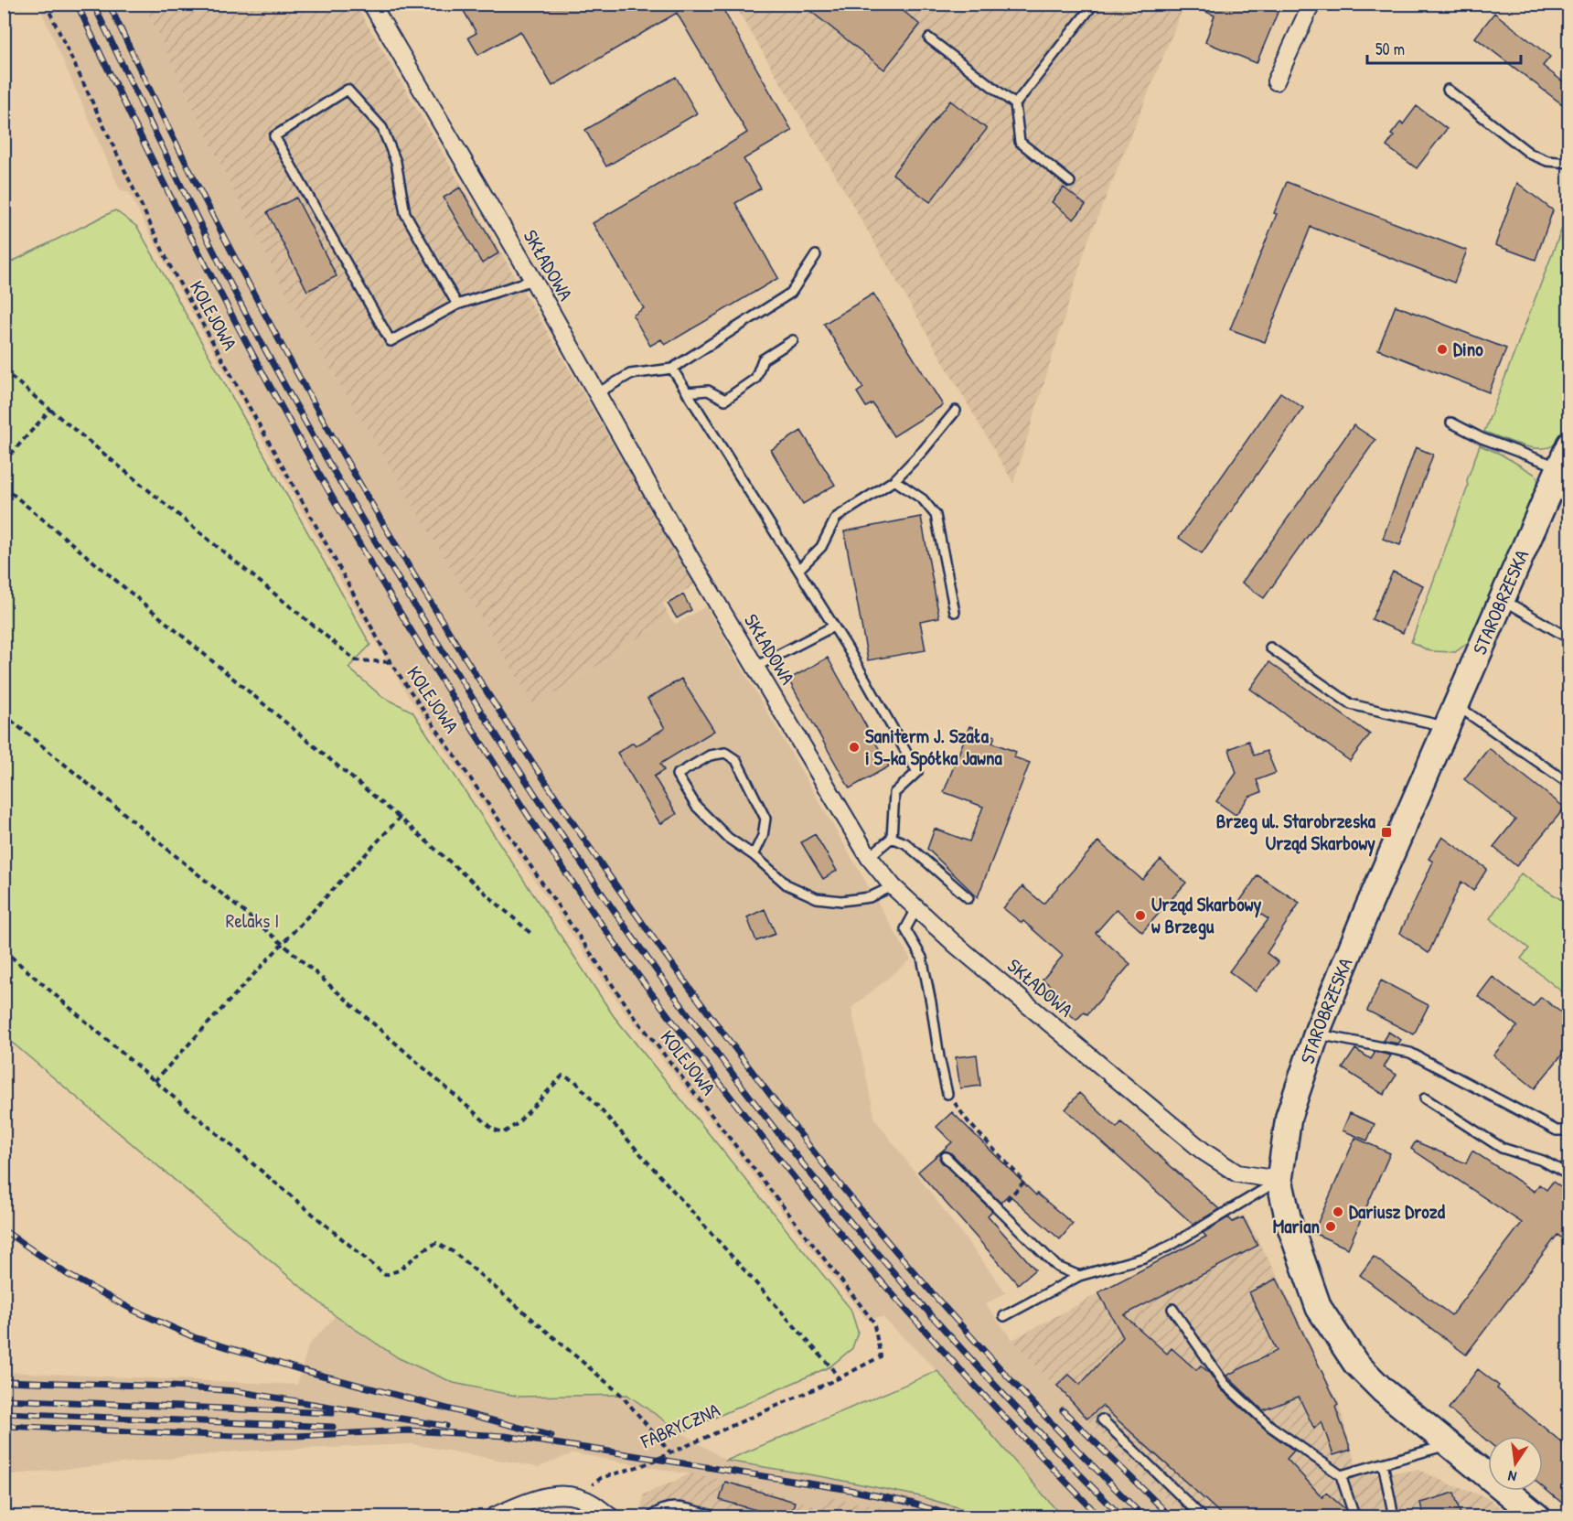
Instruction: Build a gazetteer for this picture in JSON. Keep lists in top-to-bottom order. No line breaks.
{"streets":{"street":["SKŁADOWA","STAROBRZESKA"],"path":["KOLEJOWA","FABRYCZNA"]},"crossings":[["SKŁADOWA","STAROBRZESKA"],["KOLEJOWA","FABRYCZNA"]],"parks":["Relaks I"],"places":{"other":["Dino","Saniterm J. Szała i S-ka Spółka Jawna","Urząd Skarbowy w Brzegu","Dariusz Drozd","Marian"],"transit":["Brzeg ul. Starobrzeska Urząd Skarbowy"]},"scale_bar":"50 m","north":"bottom"}
